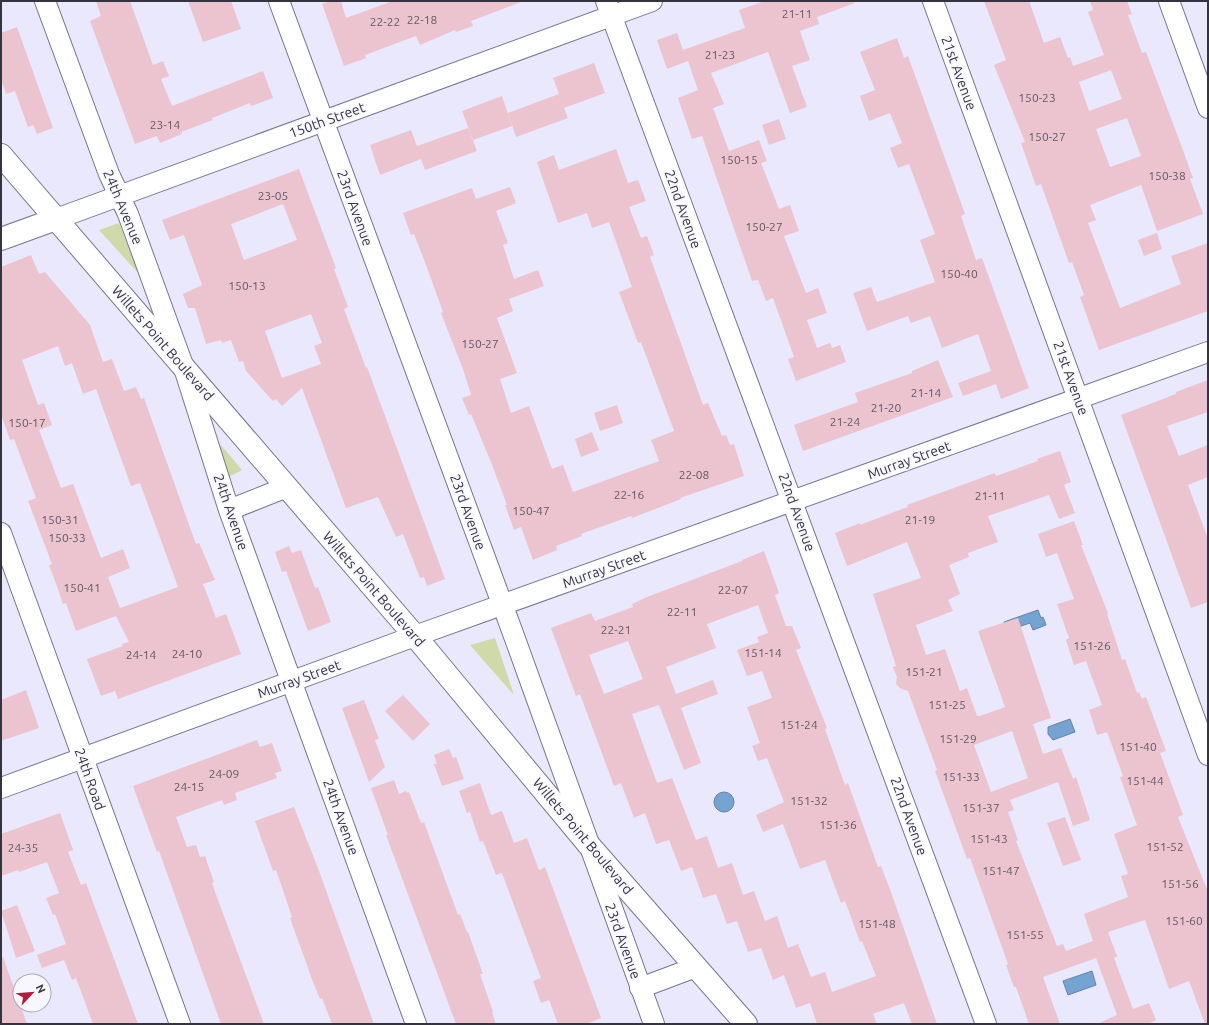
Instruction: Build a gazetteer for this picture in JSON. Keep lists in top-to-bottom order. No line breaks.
{"streets":{"street":["21st Avenue","150th Street","24th Avenue","23rd Avenue","22nd Avenue","Willets Point Boulevard","Murray Street","24th Road"]},"crossings":[["21st Avenue","Murray Street"],["150th Street","24th Avenue"],["150th Street","23rd Avenue"],["150th Street","22nd Avenue"],["150th Street","Willets Point Boulevard"],["24th Avenue","Willets Point Boulevard"],["24th Avenue","Murray Street"],["23rd Avenue","Willets Point Boulevard"],["23rd Avenue","Murray Street"],["22nd Avenue","Murray Street"],["Willets Point Boulevard","Murray Street"],["Murray Street","24th Road"]],"house_numbers":["21-11","22-18","22-22","21-23","150-23","23-14","150-27","150-15","150-38","23-05","150-27","150-40","150-13","150-27","21-14","21-20","21-24","150-17","22-08","22-16","21-11","150-47","150-31","21-19","150-33","150-41","22-07","22-11","22-21","151-26","151-14","24-10","24-14","151-21","151-25","151-24","151-29","151-40","24-09","151-33","151-44","24-15","151-32","151-37","151-36","151-43","151-52","24-35","151-47","151-56","151-60","151-48","151-55"],"north":"top right"}
